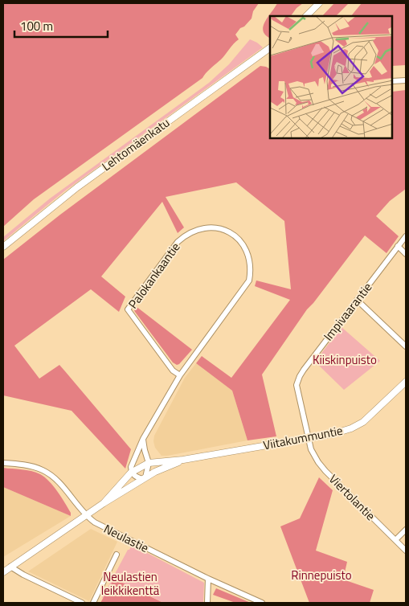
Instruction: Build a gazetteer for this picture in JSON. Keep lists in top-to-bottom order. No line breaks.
{"streets":{"street":["Lehtomäenkatu","Palokankaantie","Impivaarantie","Viitakummuntie","Viertolantie","Neulastie"]},"crossings":[["Palokankaantie","Viitakummuntie"],["Palokankaantie","Neulastie"],["Impivaarantie","Viitakummuntie"],["Impivaarantie","Viertolantie"],["Viitakummuntie","Viertolantie"]],"parks":["Kiiskinpuisto","Rinnepuisto","Neulastien leikkikenttä"],"scale_bar":"100 m"}
